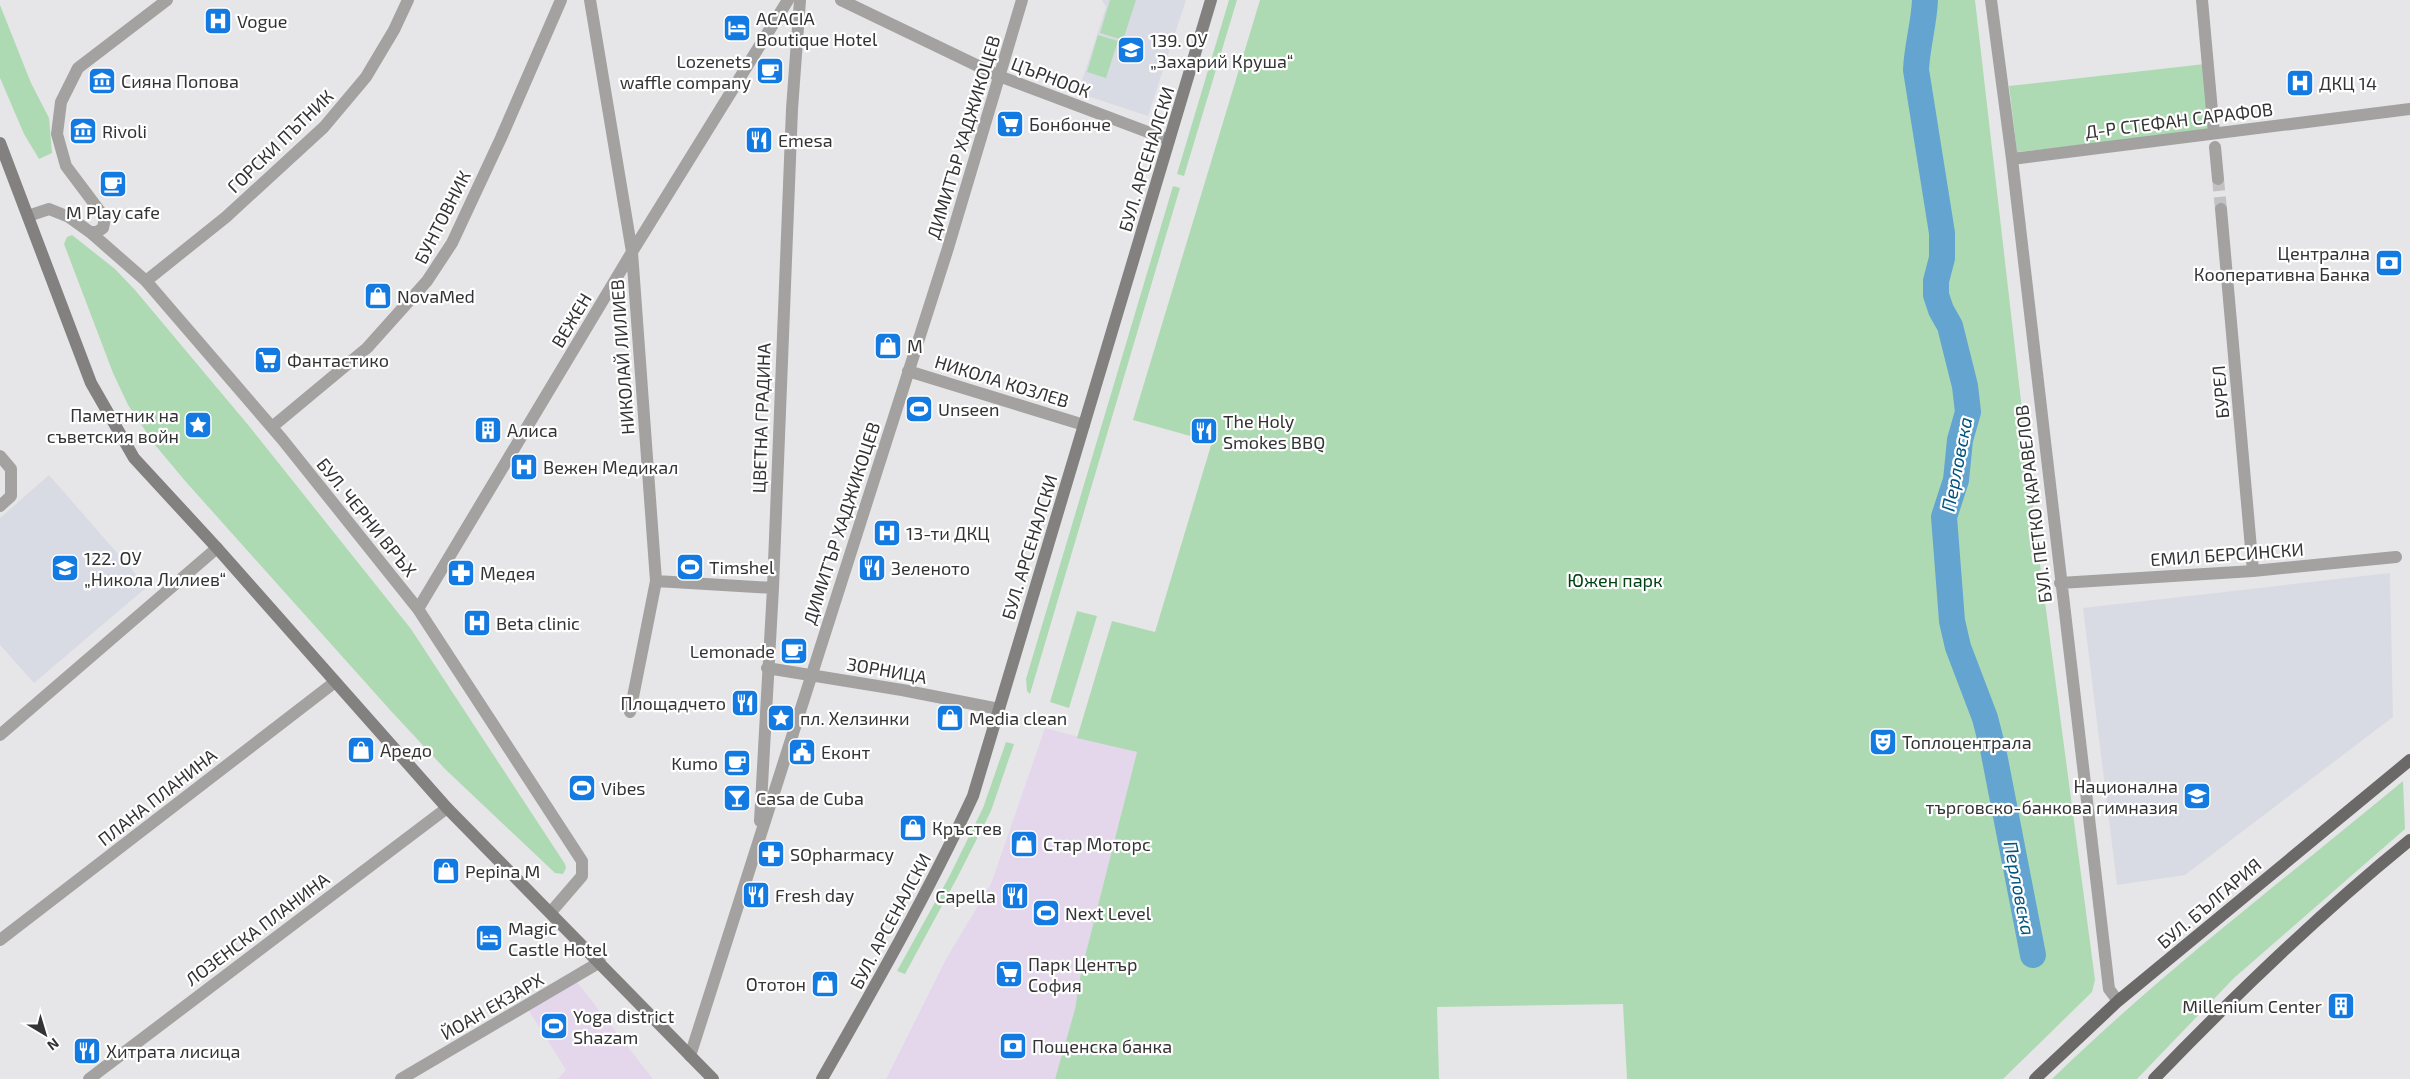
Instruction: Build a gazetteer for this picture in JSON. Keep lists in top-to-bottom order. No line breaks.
{"streets":{"main road":["БУЛ. АРСЕНАЛСКИ","БУЛ. БЪЛГАРИЯ"],"street":["ЦЪРНООК","Д-Р СТЕФАН САРАФОВ","ДИМИТЪР ХАДЖИКОЦЕВ","ГОРСКИ ПЪТНИК","БУНТОВНИК","ВЕЖЕН","НИКОЛАЙ ЛИЛИЕВ","НИКОЛА КОЗЛЕВ","БУРЕЛ","ЦВЕТНА ГРАДИНА","БУЛ. ПЕТКО КАРАВЕЛОВ","БУЛ. ЧЕРНИ ВРЪХ","ЕМИЛ БЕРСИНСКИ","ЗОРНИЦА","ПЛАНА ПЛАНИНА","ЛОЗЕНСКА ПЛАНИНА","ЙОАН ЕКЗАРХ"]},"crossings":[["ЦЪРНООК","ДИМИТЪР ХАДЖИКОЦЕВ"],["ЦЪРНООК","БУЛ. АРСЕНАЛСКИ"],["Д-Р СТЕФАН САРАФОВ","БУЛ. ПЕТКО КАРАВЕЛОВ"],["ДИМИТЪР ХАДЖИКОЦЕВ","НИКОЛА КОЗЛЕВ"],["ДИМИТЪР ХАДЖИКОЦЕВ","ЦВЕТНА ГРАДИНА"],["ДИМИТЪР ХАДЖИКОЦЕВ","ЗОРНИЦА"],["ГОРСКИ ПЪТНИК","БУЛ. ЧЕРНИ ВРЪХ"],["БУЛ. АРСЕНАЛСКИ","НИКОЛА КОЗЛЕВ"],["БУЛ. АРСЕНАЛСКИ","ЗОРНИЦА"],["БУНТОВНИК","БУЛ. ЧЕРНИ ВРЪХ"],["ВЕЖЕН","НИКОЛАЙ ЛИЛИЕВ"],["ВЕЖЕН","БУЛ. ЧЕРНИ ВРЪХ"],["БУРЕЛ","ЕМИЛ БЕРСИНСКИ"],["ЦВЕТНА ГРАДИНА","ЗОРНИЦА"],["БУЛ. ПЕТКО КАРАВЕЛОВ","ЕМИЛ БЕРСИНСКИ"],["БУЛ. ПЕТКО КАРАВЕЛОВ","БУЛ. БЪЛГАРИЯ"]],"water":["Перловска"],"parks":["Южен парк"],"places":{"hospital":["Vogue","ДКЦ 14","Вежен Медикал","13-ти ДКЦ","Beta clinic"],"hotel":["ACACIA Boutique Hotel","Magic Castle Hotel"],"school or university":["139. ОУ „Захарий Круша“","122. ОУ „Никола Лилиев“","Национална търговско-банкова гимназия"],"cafe":["Lozenets waffle company","M Play cafe","Lemonade","Kumo"],"museum":["Сияна Попова","Rivoli"],"supermarket":["Бонбонче","Фантастико","Парк Център София"],"restaurant":["Emesa","The Holy Smokes BBQ","Зеленото","Площадчето","Fresh day","Capella","Хитрата лисица"],"bank":["Централна Кооперативна Банка","Пощенска банка"],"shop":["NovaMed","М","Media clean","Аредо","Кръстев","Стар Моторс","Pepina M","Ототон"],"sports":["Unseen","Timshel","Vibes","Next Level","Yoga district Shazam"],"place":["Паметник на съветския войн","пл. Хелзинки"],"building":["Алиса","Millenium Center"],"pharmacy":["Медея","SOpharmacy"],"theatre":["Топлоцентрала"],"public building":["Еконт"],"bar":["Casa de Cuba"]},"north":"bottom right"}
